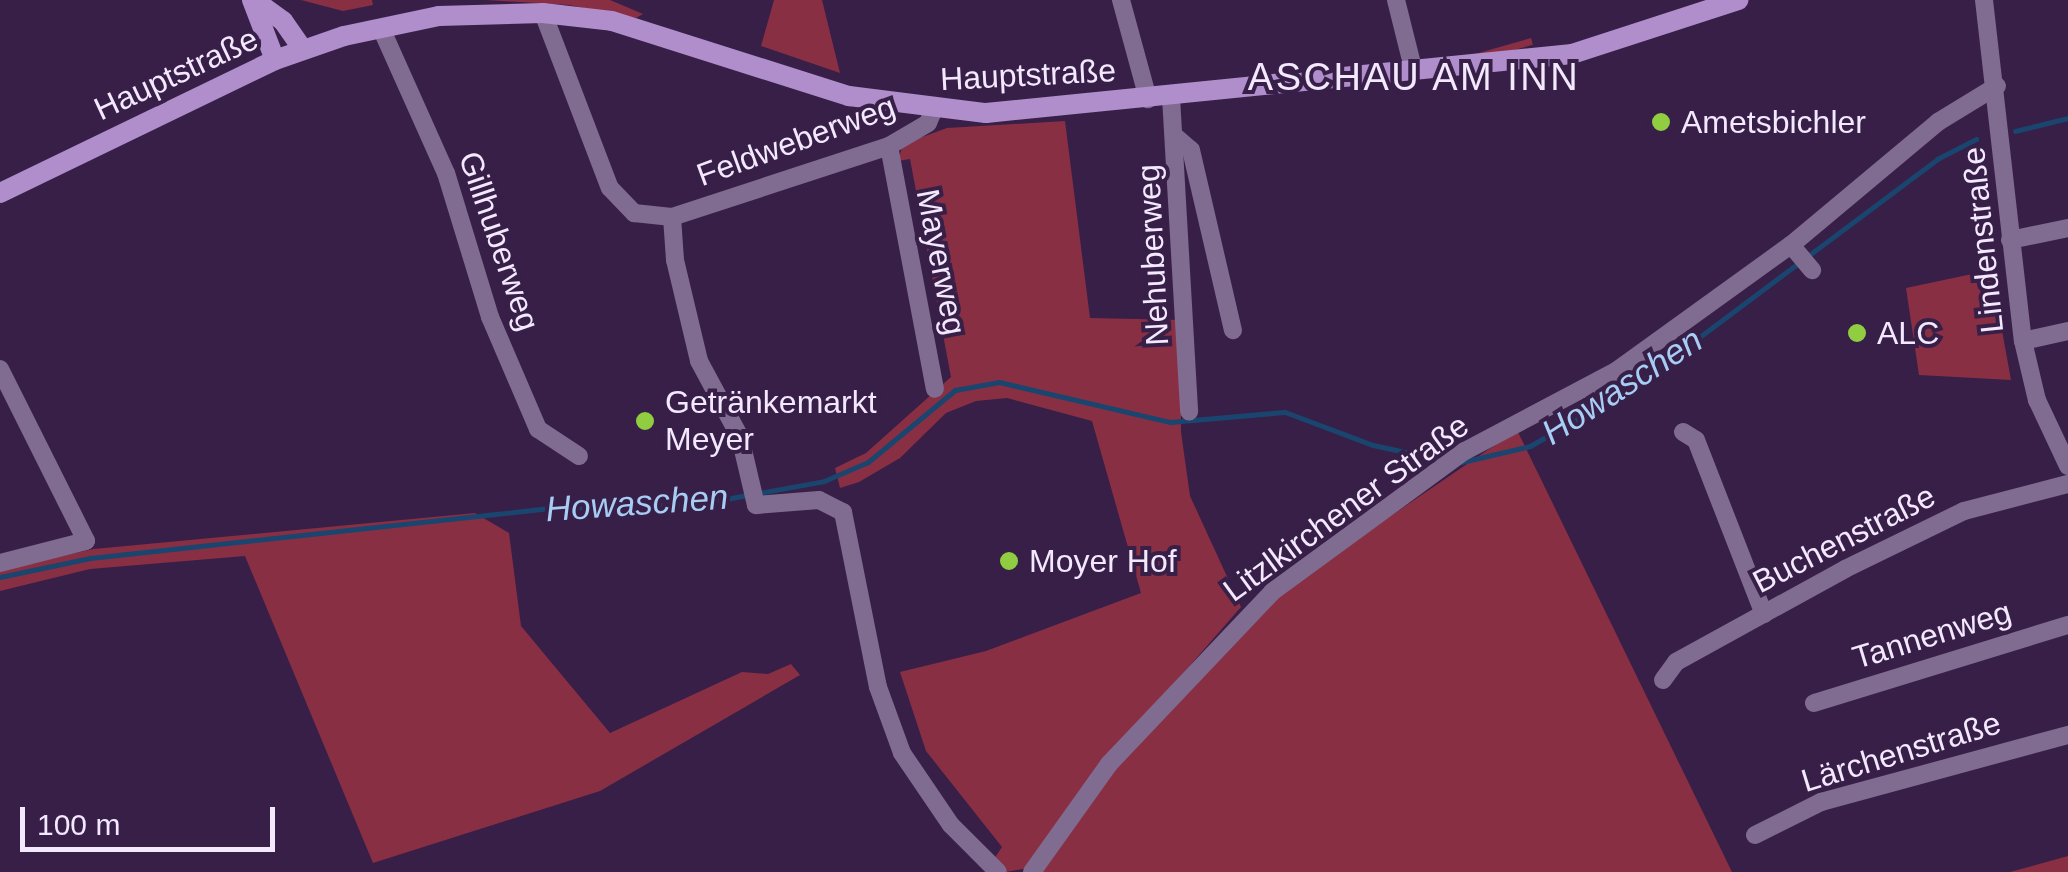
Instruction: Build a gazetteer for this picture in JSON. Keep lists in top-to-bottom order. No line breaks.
{"streets":{"main road":["Hauptstraße"],"street":["Feldweberweg","Lindenstraße","Gillhuberweg","Nehuberweg","Mayerweg","Litzlkirchener Straße","Buchenstraße","Tannenweg","Lärchenstraße"]},"crossings":[["Hauptstraße","Feldweberweg"],["Hauptstraße","Gillhuberweg"],["Hauptstraße","Nehuberweg"],["Feldweberweg","Mayerweg"],["Lindenstraße","Litzlkirchener Straße"]],"districts":["ASCHAU AM INN"],"water":["Howaschen"],"places":["Ametsbichler","ALC","Getränkemarkt Meyer","Moyer Hof"],"scale_bar":"100 m"}
